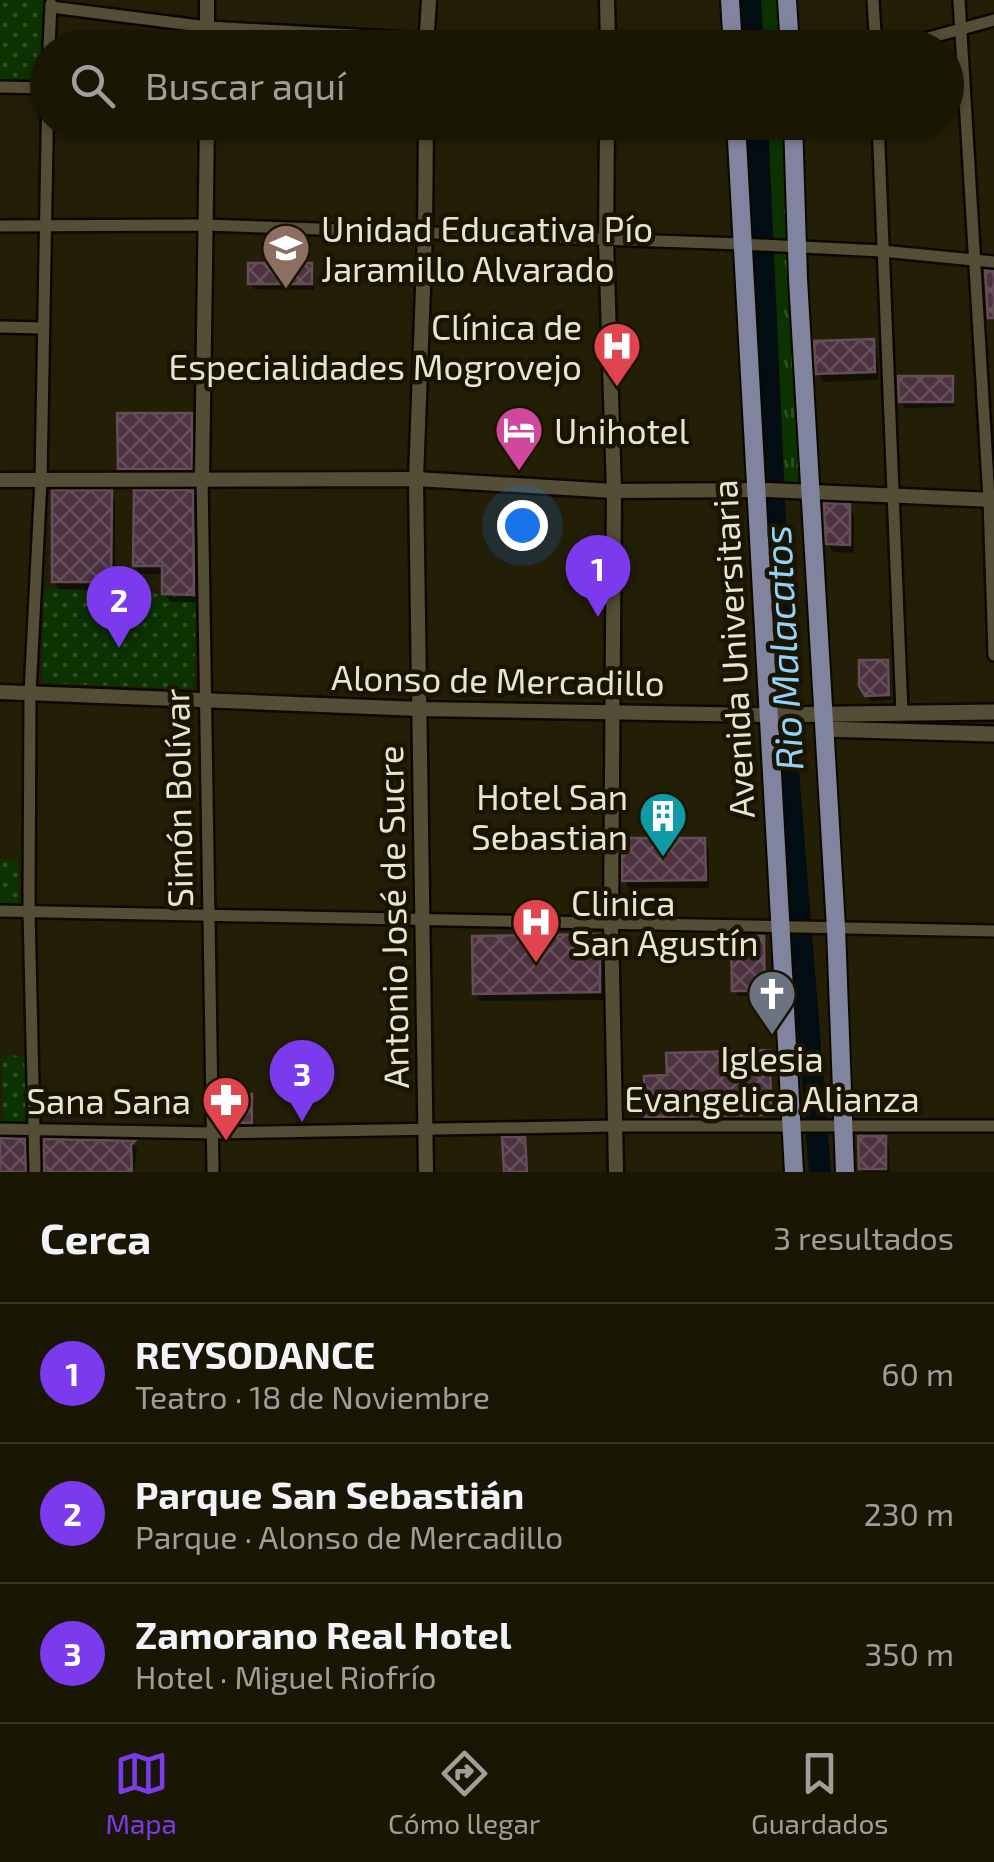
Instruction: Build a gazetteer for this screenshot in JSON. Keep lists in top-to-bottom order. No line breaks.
{"streets":{"main road":["Avenida Universitaria","Alonso de Mercadillo"],"street":["Simón Bolívar","Antonio José de Sucre"]},"crossings":[["Avenida Universitaria","Alonso de Mercadillo"],["Alonso de Mercadillo","Simón Bolívar"],["Alonso de Mercadillo","Antonio José de Sucre"]],"water":["Rio Malacatos"],"places":{"school or university":["Unidad Educativa Pío Jaramillo Alvarado"],"hospital":["Clínica de Especialidades Mogrovejo","Clinica San Agustín"],"hotel":["Unihotel"],"building":["Hotel San Sebastian"],"church":["Iglesia Evangelica Alianza"],"pharmacy":["Sana Sana"]},"page":{"search":"Buscar aquí","pins":["1","2","3"],"heading":["Cerca","3 resultados"],"list":[{"mark":"1","name":"REYSODANCE","note":"Teatro · 18 de Noviembre","value":"60 m"},{"mark":"2","name":"Parque San Sebastián","note":"Parque · Alonso de Mercadillo","value":"230 m"},{"mark":"3","name":"Zamorano Real Hotel","note":"Hotel · Miguel Riofrío","value":"350 m"}],"nav":["Mapa","Cómo llegar","Guardados"]}}
